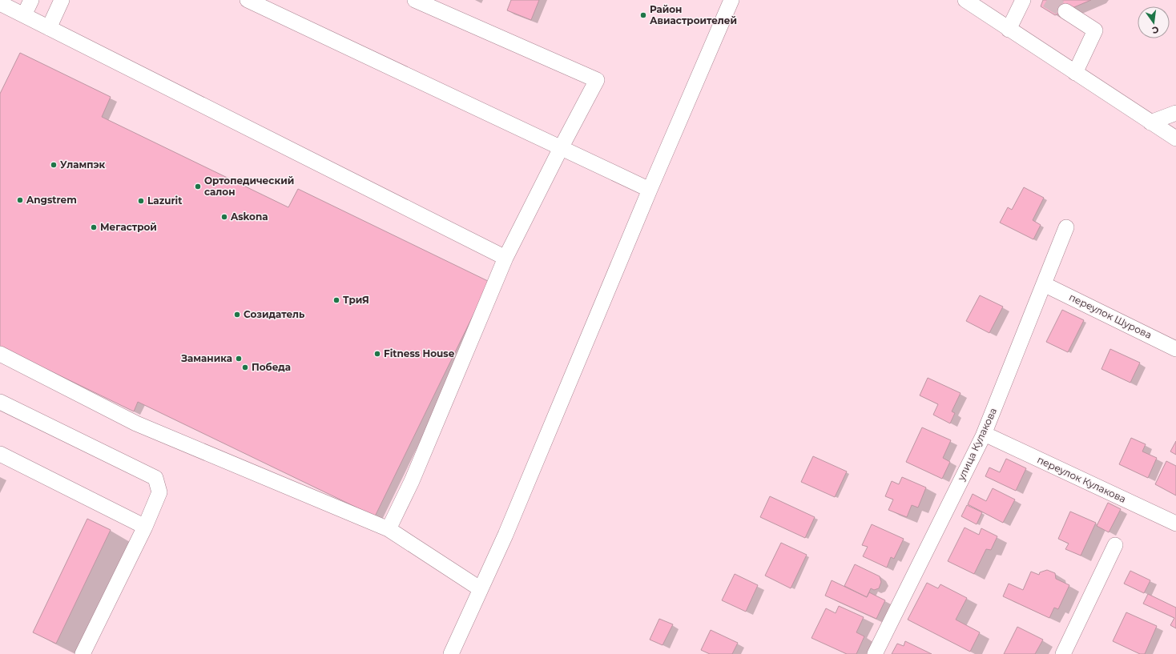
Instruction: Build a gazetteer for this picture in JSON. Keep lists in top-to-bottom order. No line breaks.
{"streets":{"street":["переулок Шурова","улица Кулакова","переулок Кулакова"]},"crossings":[["переулок Шурова","улица Кулакова"]],"places":["Район Авиастроителей","Улампэк","Ортопедический салон","Angstrem","Lazurit","Askona","Мегастрой","ТриЯ","Созидатель","Fitness House","Заманика","Победа"],"north":"bottom"}
